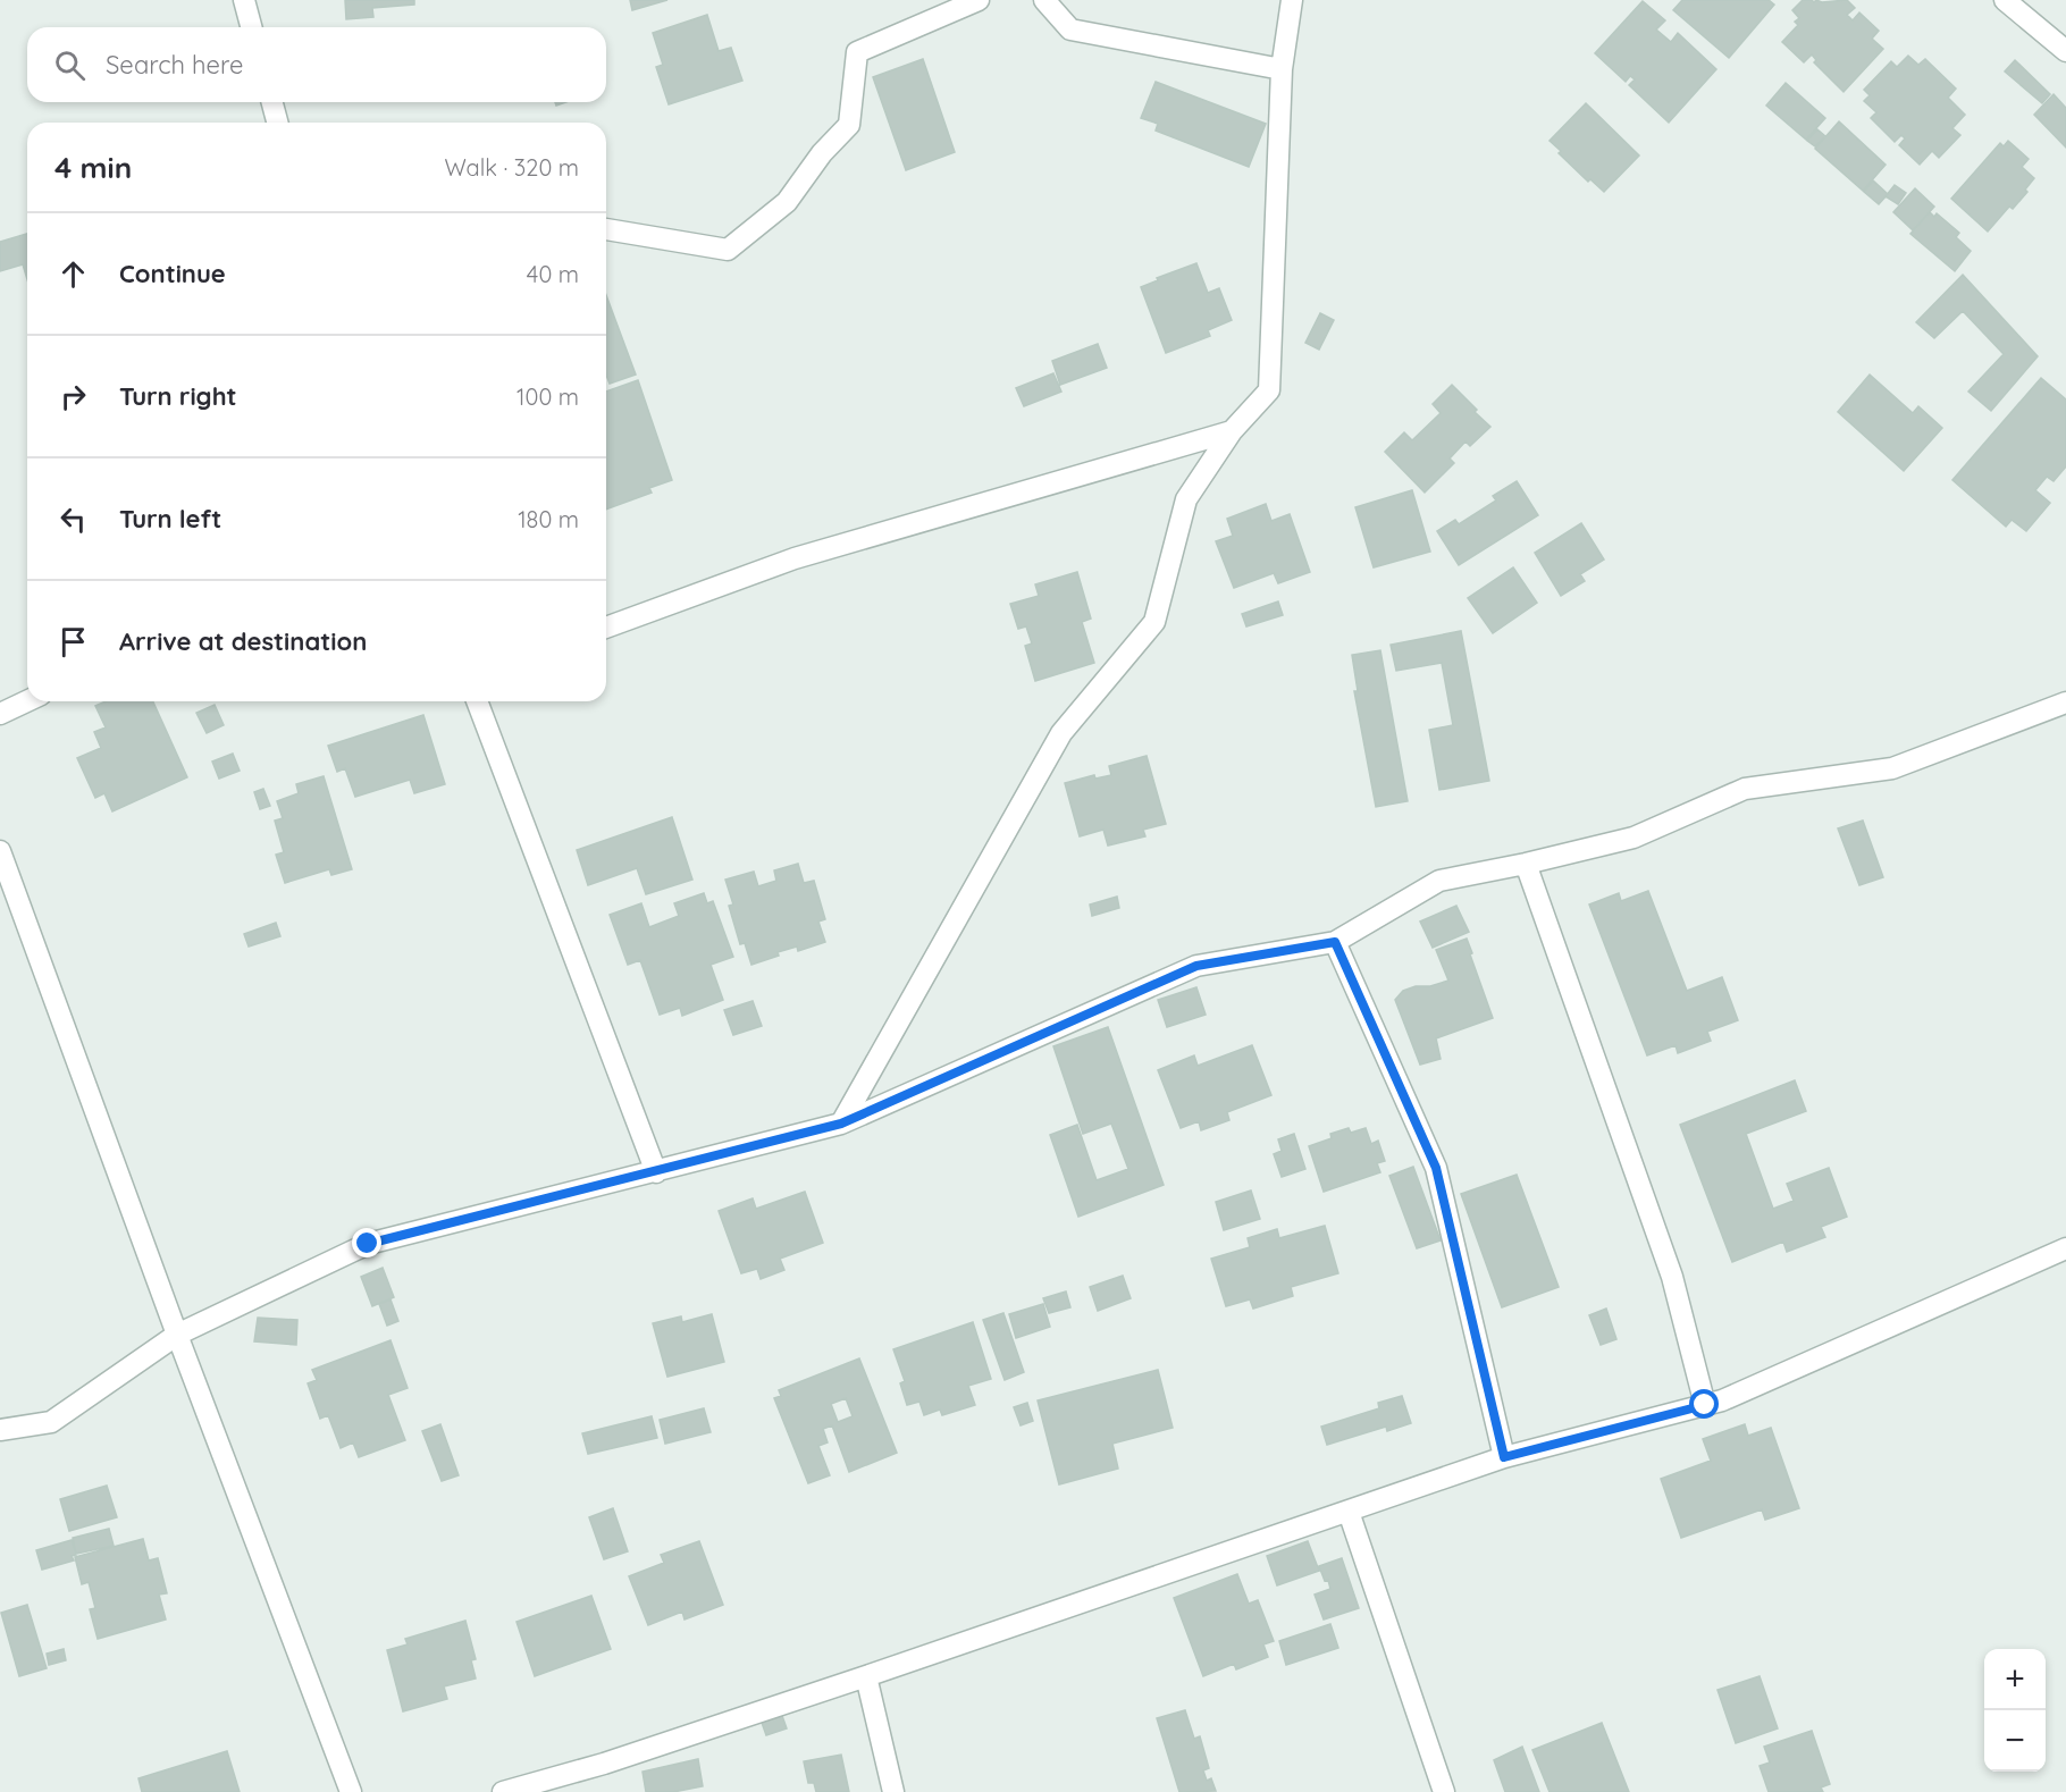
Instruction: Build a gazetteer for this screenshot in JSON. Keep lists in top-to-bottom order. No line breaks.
{"page":{"search":"Search here","heading":["4 min","Walk · 320 m"],"list":[["Continue","40 m"],["Turn right","100 m"],["Turn left","180 m"],"Arrive at destination"],"map_buttons":["+","−"]}}
